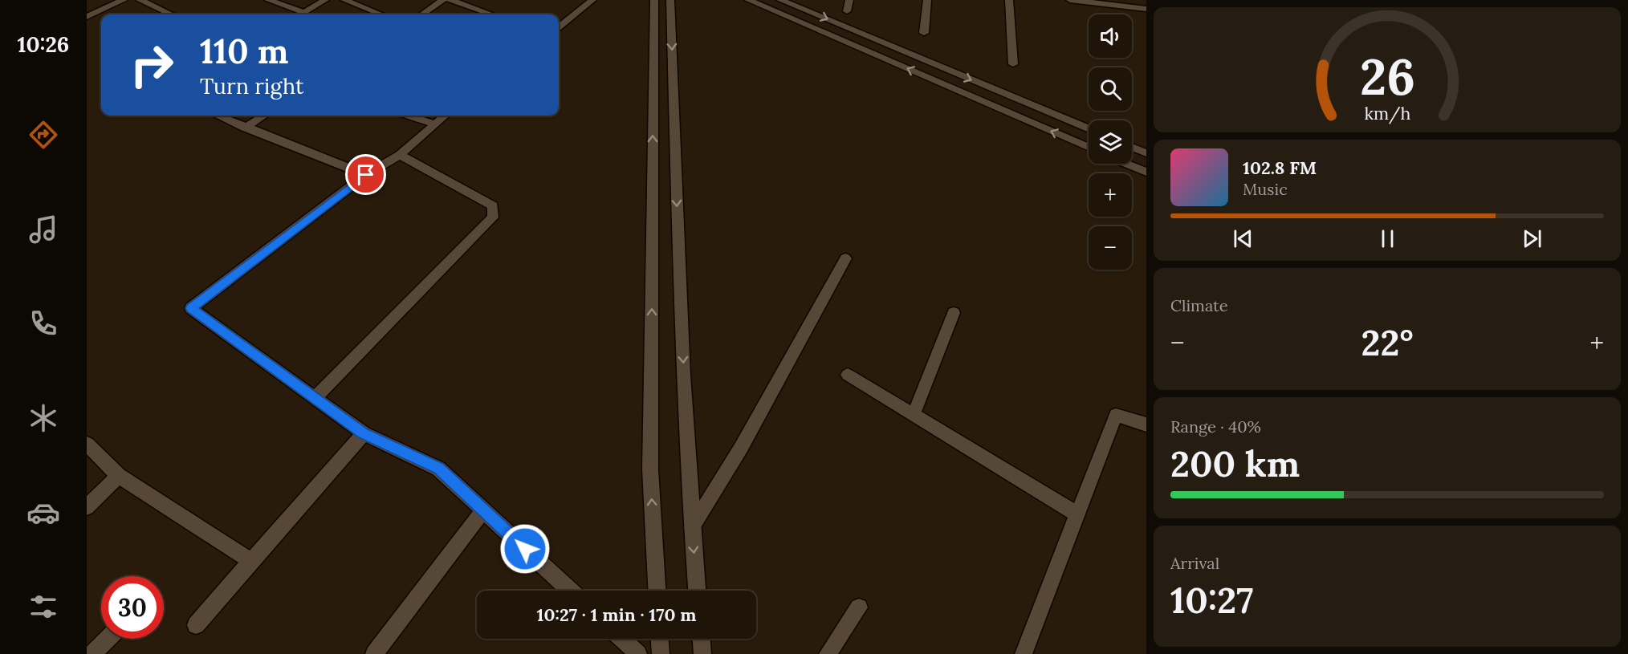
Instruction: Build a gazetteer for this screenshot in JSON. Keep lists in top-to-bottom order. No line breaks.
{"page":{"tabs":"10:26","map_buttons":["+","−"],"turn":["110 m","Turn right"],"song":["102.8 FM","Music"],"tile":["Climate",["Range · 40%","200 km"],["Arrival","10:27"]],"heat":["−","22°","+"],"limit":"30","trip":"10:27 · 1 min · 170 m","gauge":["26","km/h"]}}
